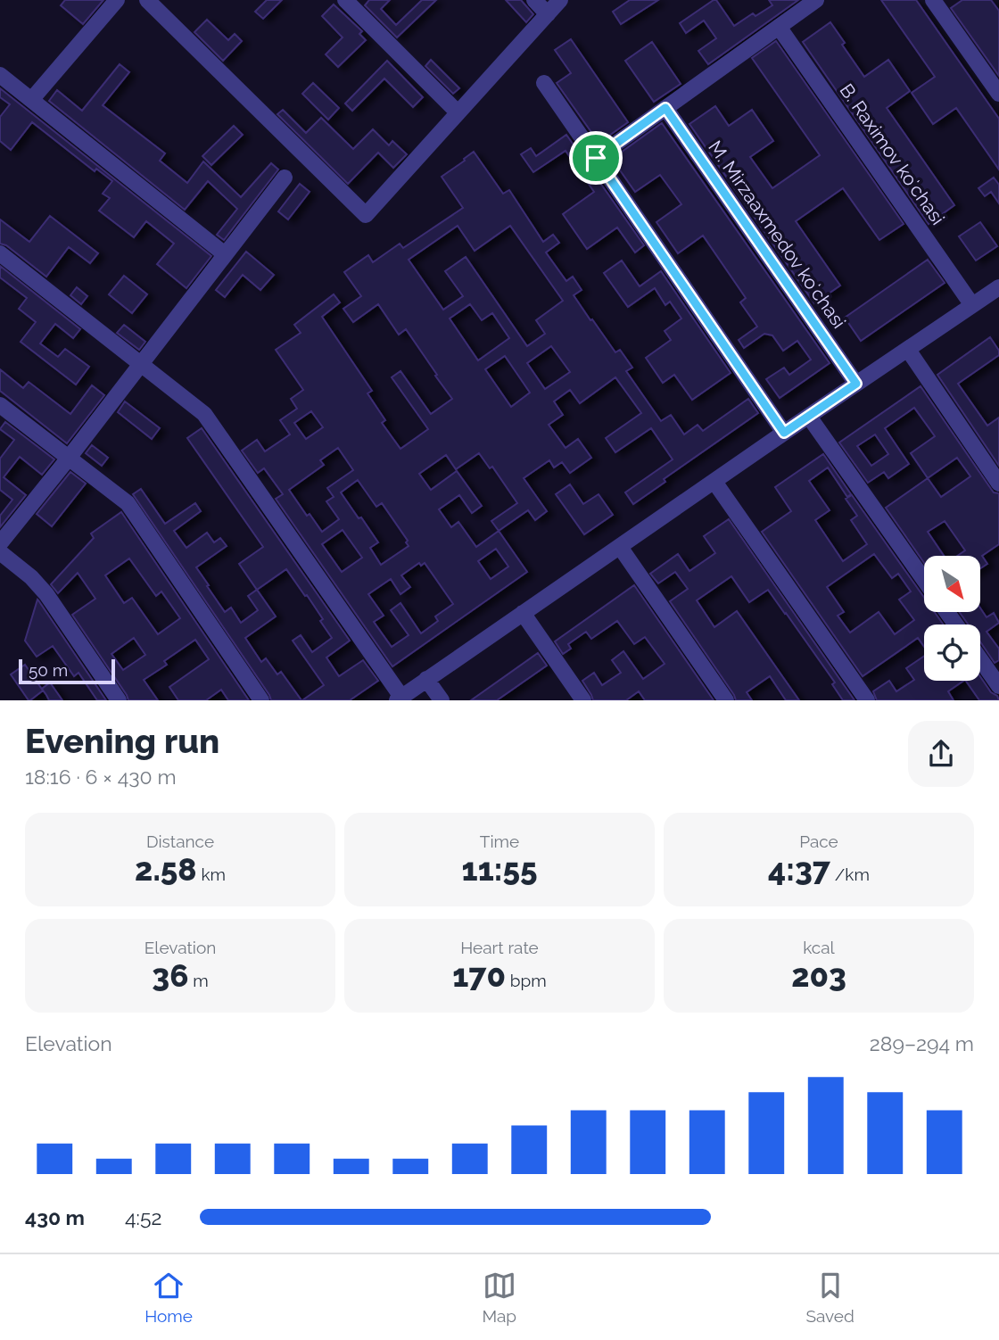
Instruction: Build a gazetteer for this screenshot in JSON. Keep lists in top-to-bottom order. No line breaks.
{"streets":{"street":["B. Raximov koʻchasi","M. Mirzaaxmedov koʻchasi"]},"scale_bar":"50 m","north":"bottom right","page":{"scale":"50 m","heading":["Evening run","18:16 · 6 × 430 m"],"stats":[["Distance","2.58 km"],["Time","11:55"],["Pace","4:37 /km"],["Elevation","36 m"],["Heart rate","170 bpm"],["kcal","203"]],"chart":["Elevation","289–294 m"],"list":[{"name":"430 m","note":"4:52"}],"tabs":["Home","Map","Saved"]}}
